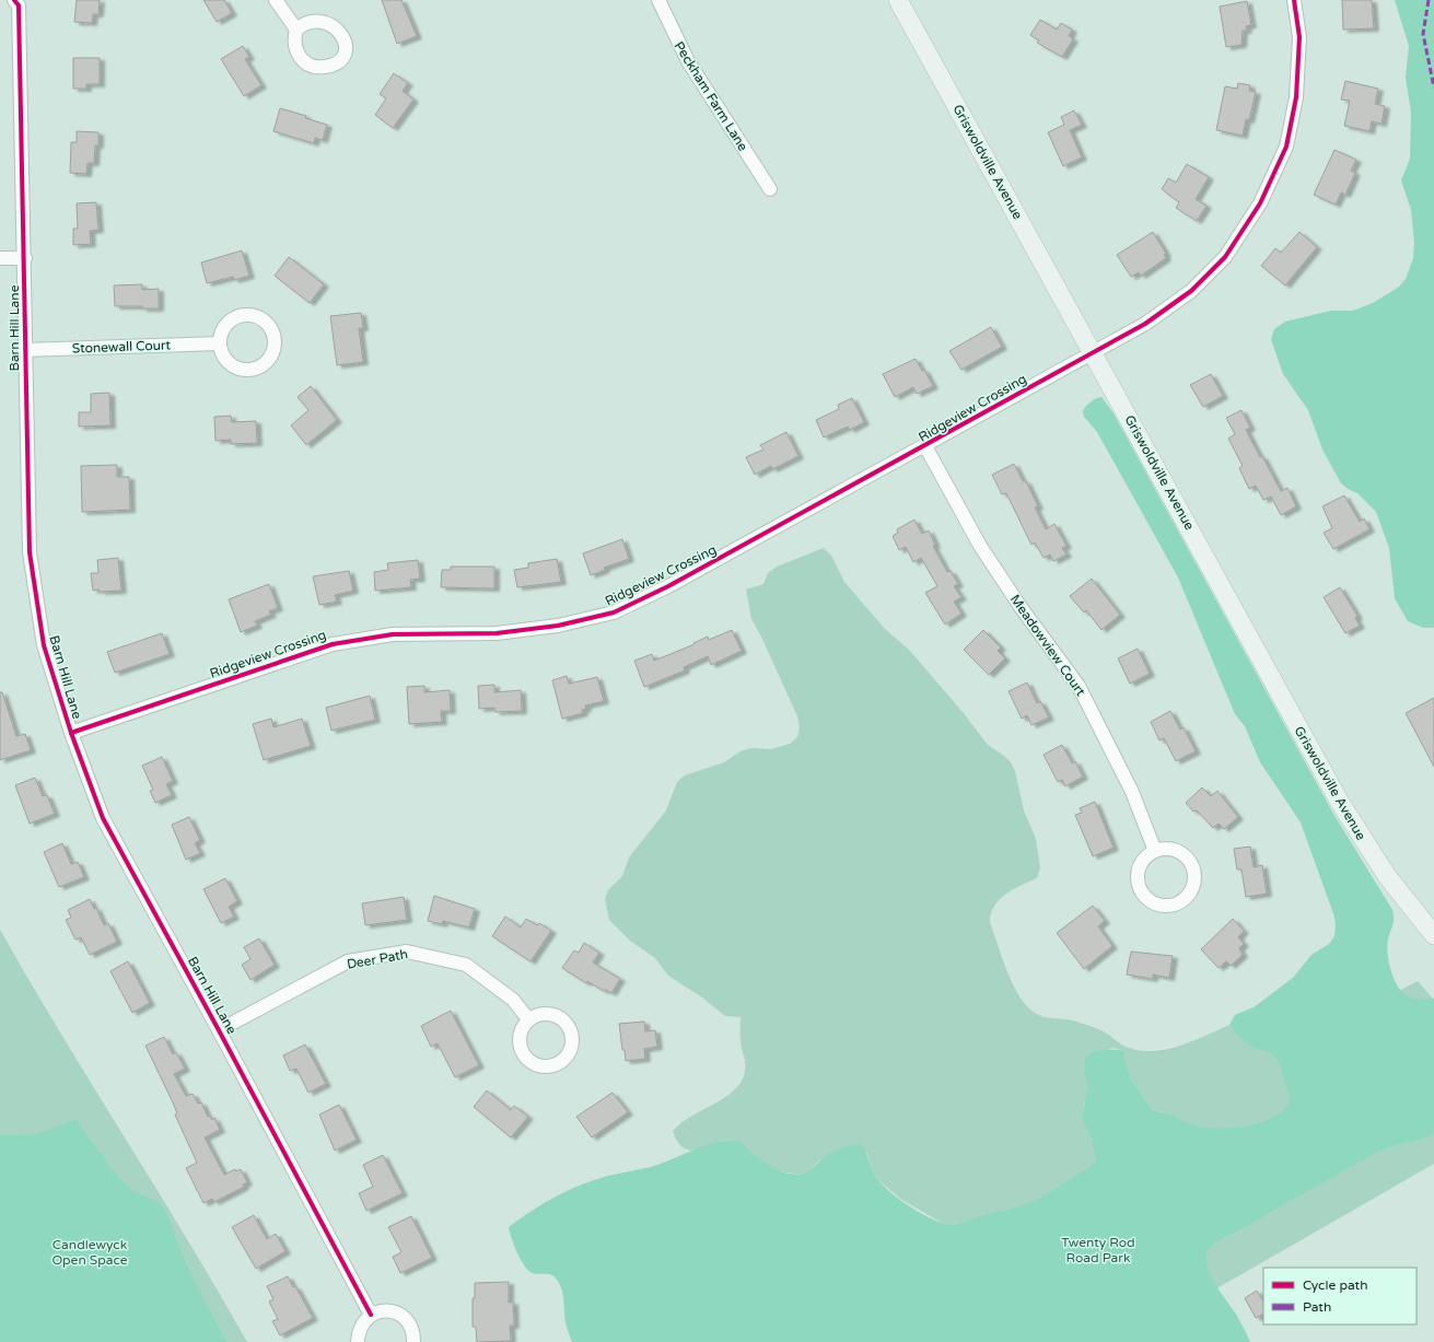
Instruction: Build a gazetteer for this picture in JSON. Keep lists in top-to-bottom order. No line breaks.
{"streets":{"street":["Peckham Farm Lane","Griswoldville Avenue","Barn Hill Lane","Stonewall Court","Ridgeview Crossing","Meadowview Court","Deer Path"]},"crossings":[["Griswoldville Avenue","Ridgeview Crossing"],["Barn Hill Lane","Stonewall Court"],["Barn Hill Lane","Ridgeview Crossing"],["Barn Hill Lane","Deer Path"],["Ridgeview Crossing","Meadowview Court"]],"parks":["Twenty Rod Road Park","Candlewyck Open Space"],"legend":["Cycle path","Path"]}
